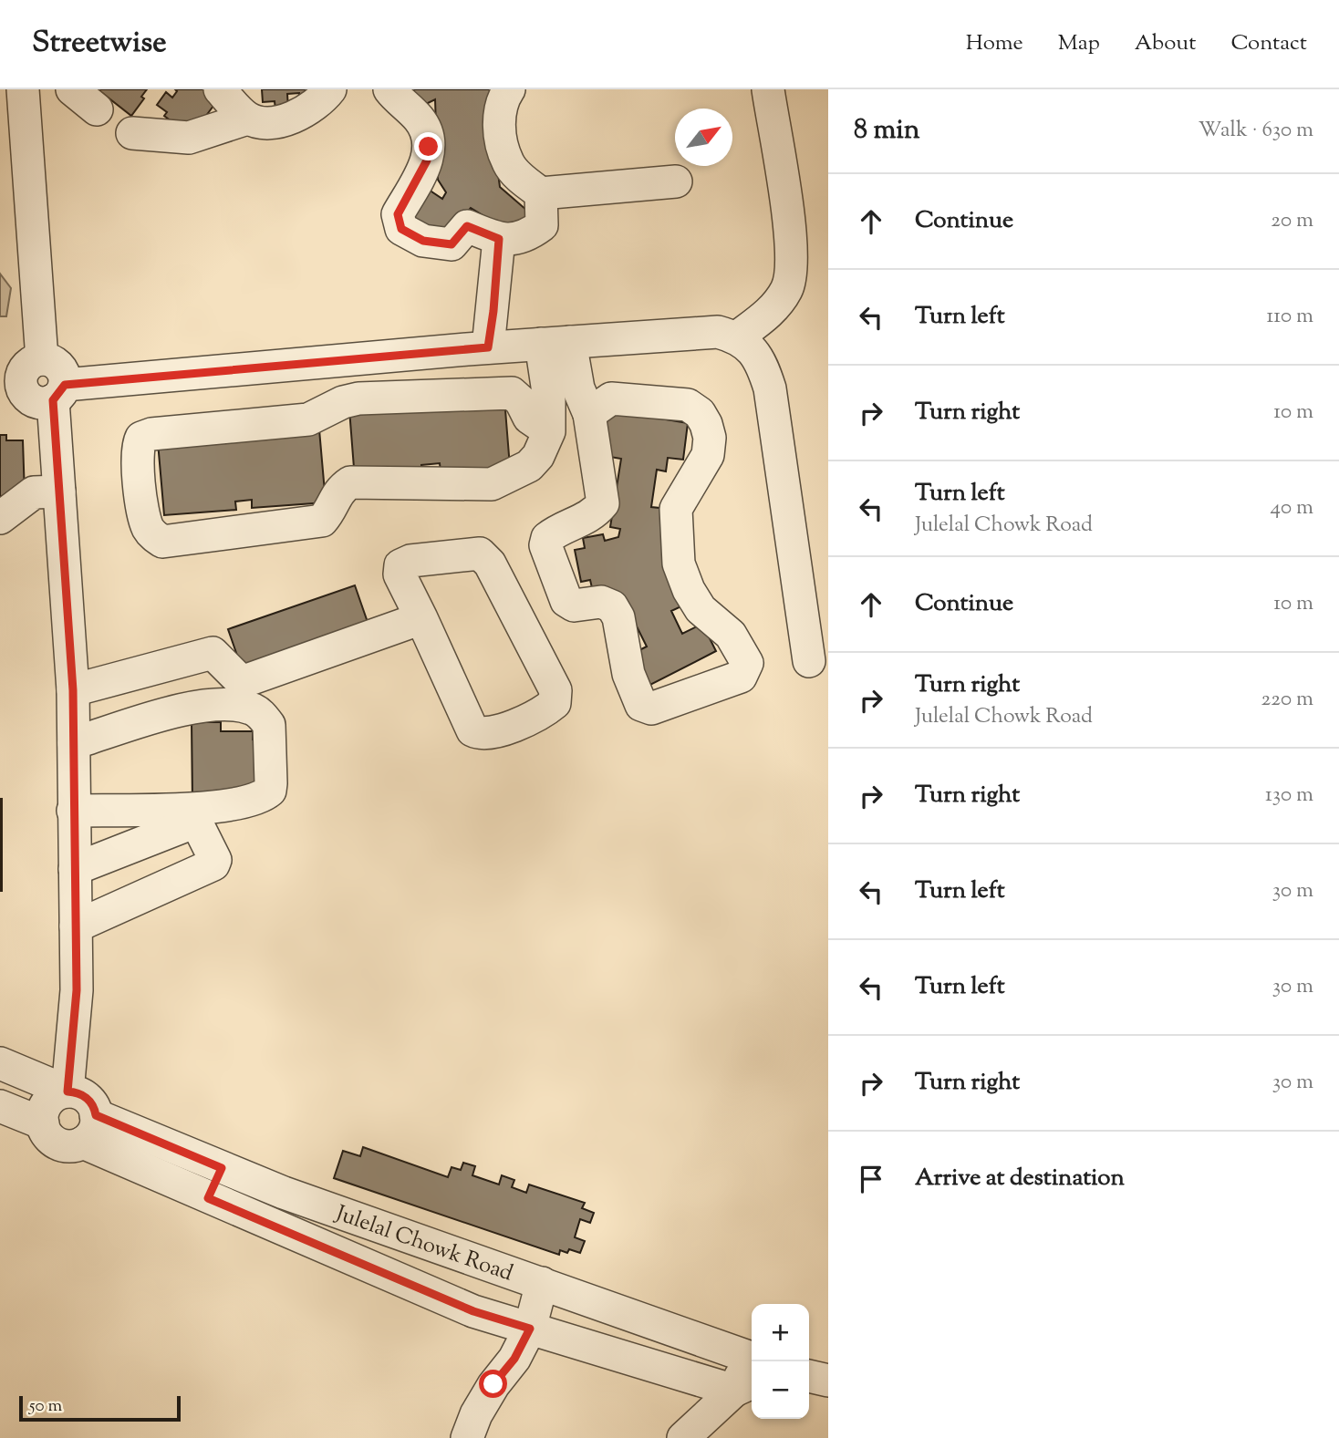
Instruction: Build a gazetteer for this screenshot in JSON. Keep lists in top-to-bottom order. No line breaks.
{"streets":{"street":["Julelal Chowk Road"]},"scale_bar":"50 m","north":"top right","page":{"header":"Streetwise","nav":["Home","Map","About","Contact"],"heading":["8 min","Walk · 630 m"],"list":[["Continue","20 m"],["Turn left","110 m"],["Turn right","10 m"],["Turn left","Julelal Chowk Road","40 m"],["Continue","10 m"],["Turn right","Julelal Chowk Road","220 m"],["Turn right","130 m"],["Turn left","30 m"],["Turn left","30 m"],["Turn right","30 m"],"Arrive at destination"],"map_buttons":["+","−"],"scale":"50 m"}}
